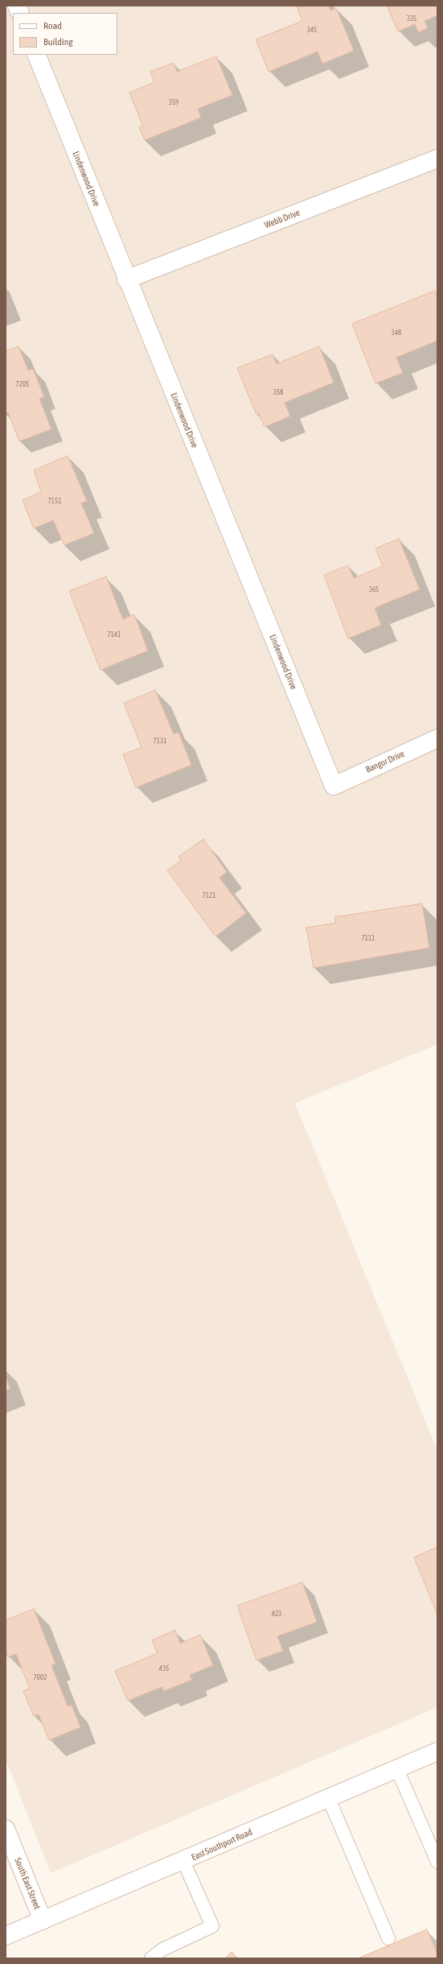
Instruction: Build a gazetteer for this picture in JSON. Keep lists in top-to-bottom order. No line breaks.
{"streets":{"street":["Lindenwood Drive","Webb Drive","Bangor Drive","East Southport Road","South East Street"]},"crossings":[["Lindenwood Drive","Webb Drive"],["Lindenwood Drive","Bangor Drive"],["East Southport Road","South East Street"]],"house_numbers":["335","345","359","348","7205","358","7151","365","7141","7131","7121","7111","423","435","7002"],"legend":["Road","Building"]}
